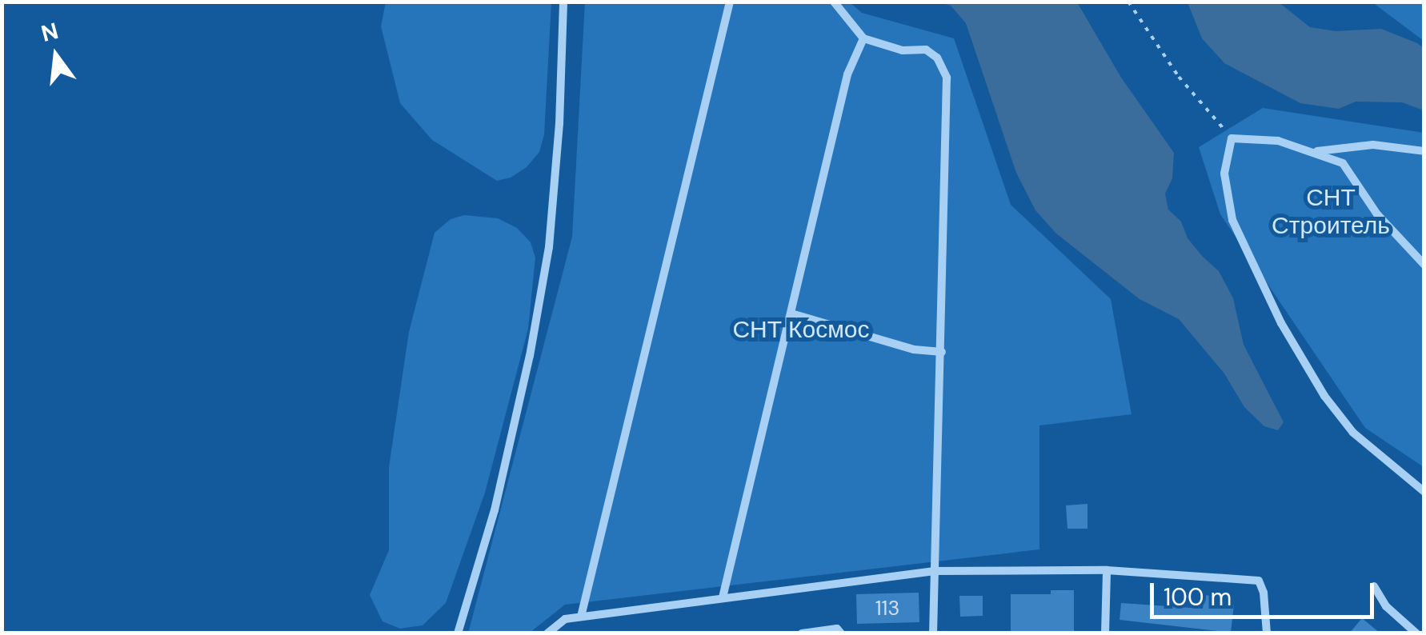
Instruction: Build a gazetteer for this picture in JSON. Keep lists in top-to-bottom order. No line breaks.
{"parks":["СНТ Строитель","СНТ Космос"],"house_numbers":["113"],"scale_bar":"100 m","north":"top"}
